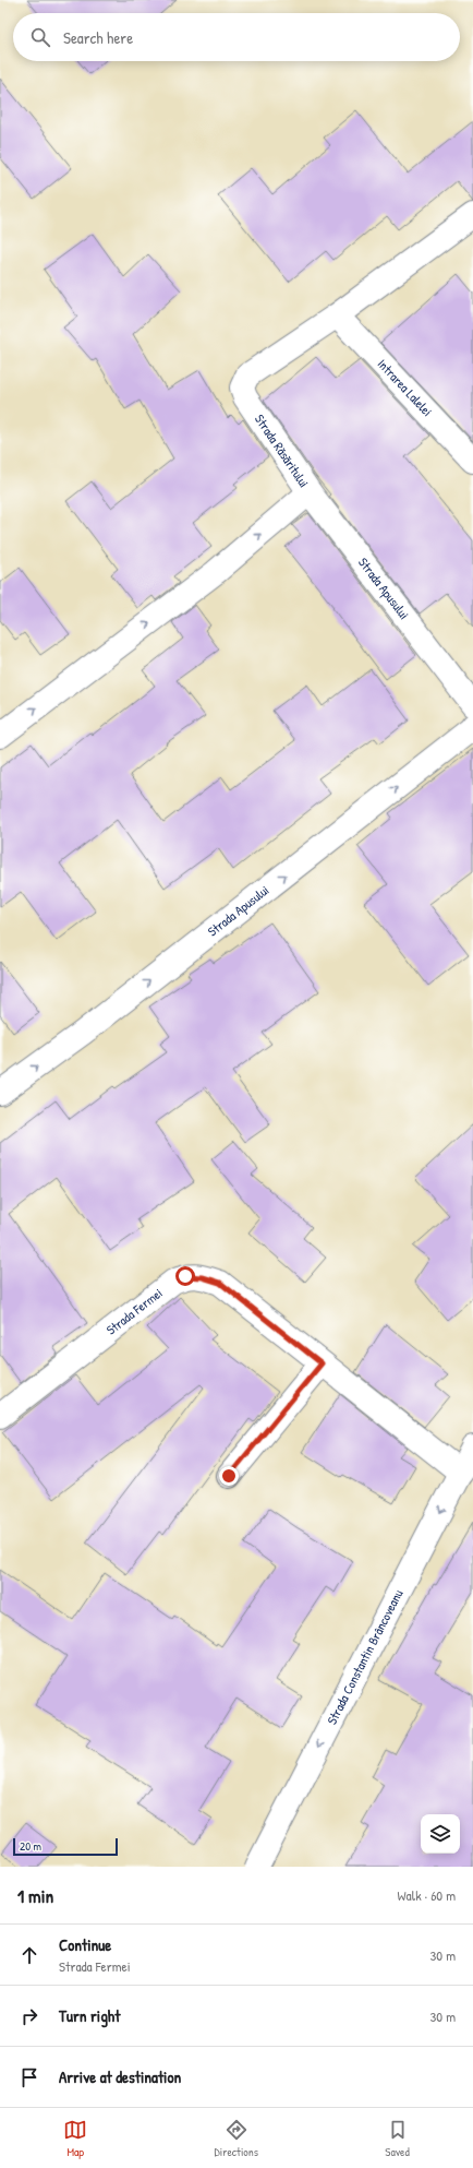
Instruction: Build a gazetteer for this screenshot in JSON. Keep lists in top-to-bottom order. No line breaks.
{"streets":{"street":["Intrarea Lalelei","Strada Răsăritului","Strada Apusului","Strada Fermei","Strada Constantin Brâncoveanu"]},"crossings":[["Intrarea Lalelei","Strada Răsăritului"],["Strada Răsăritului","Strada Apusului"],["Strada Fermei","Strada Constantin Brâncoveanu"]],"one_way":["Strada Răsăritului","Strada Apusului","Strada Constantin Brâncoveanu"],"scale_bar":"20 m","page":{"search":"Search here","scale":"20 m","heading":["1 min","Walk · 60 m"],"list":[["Continue","Strada Fermei","30 m"],["Turn right","30 m"],"Arrive at destination"],"nav":["Map","Directions","Saved"]}}
